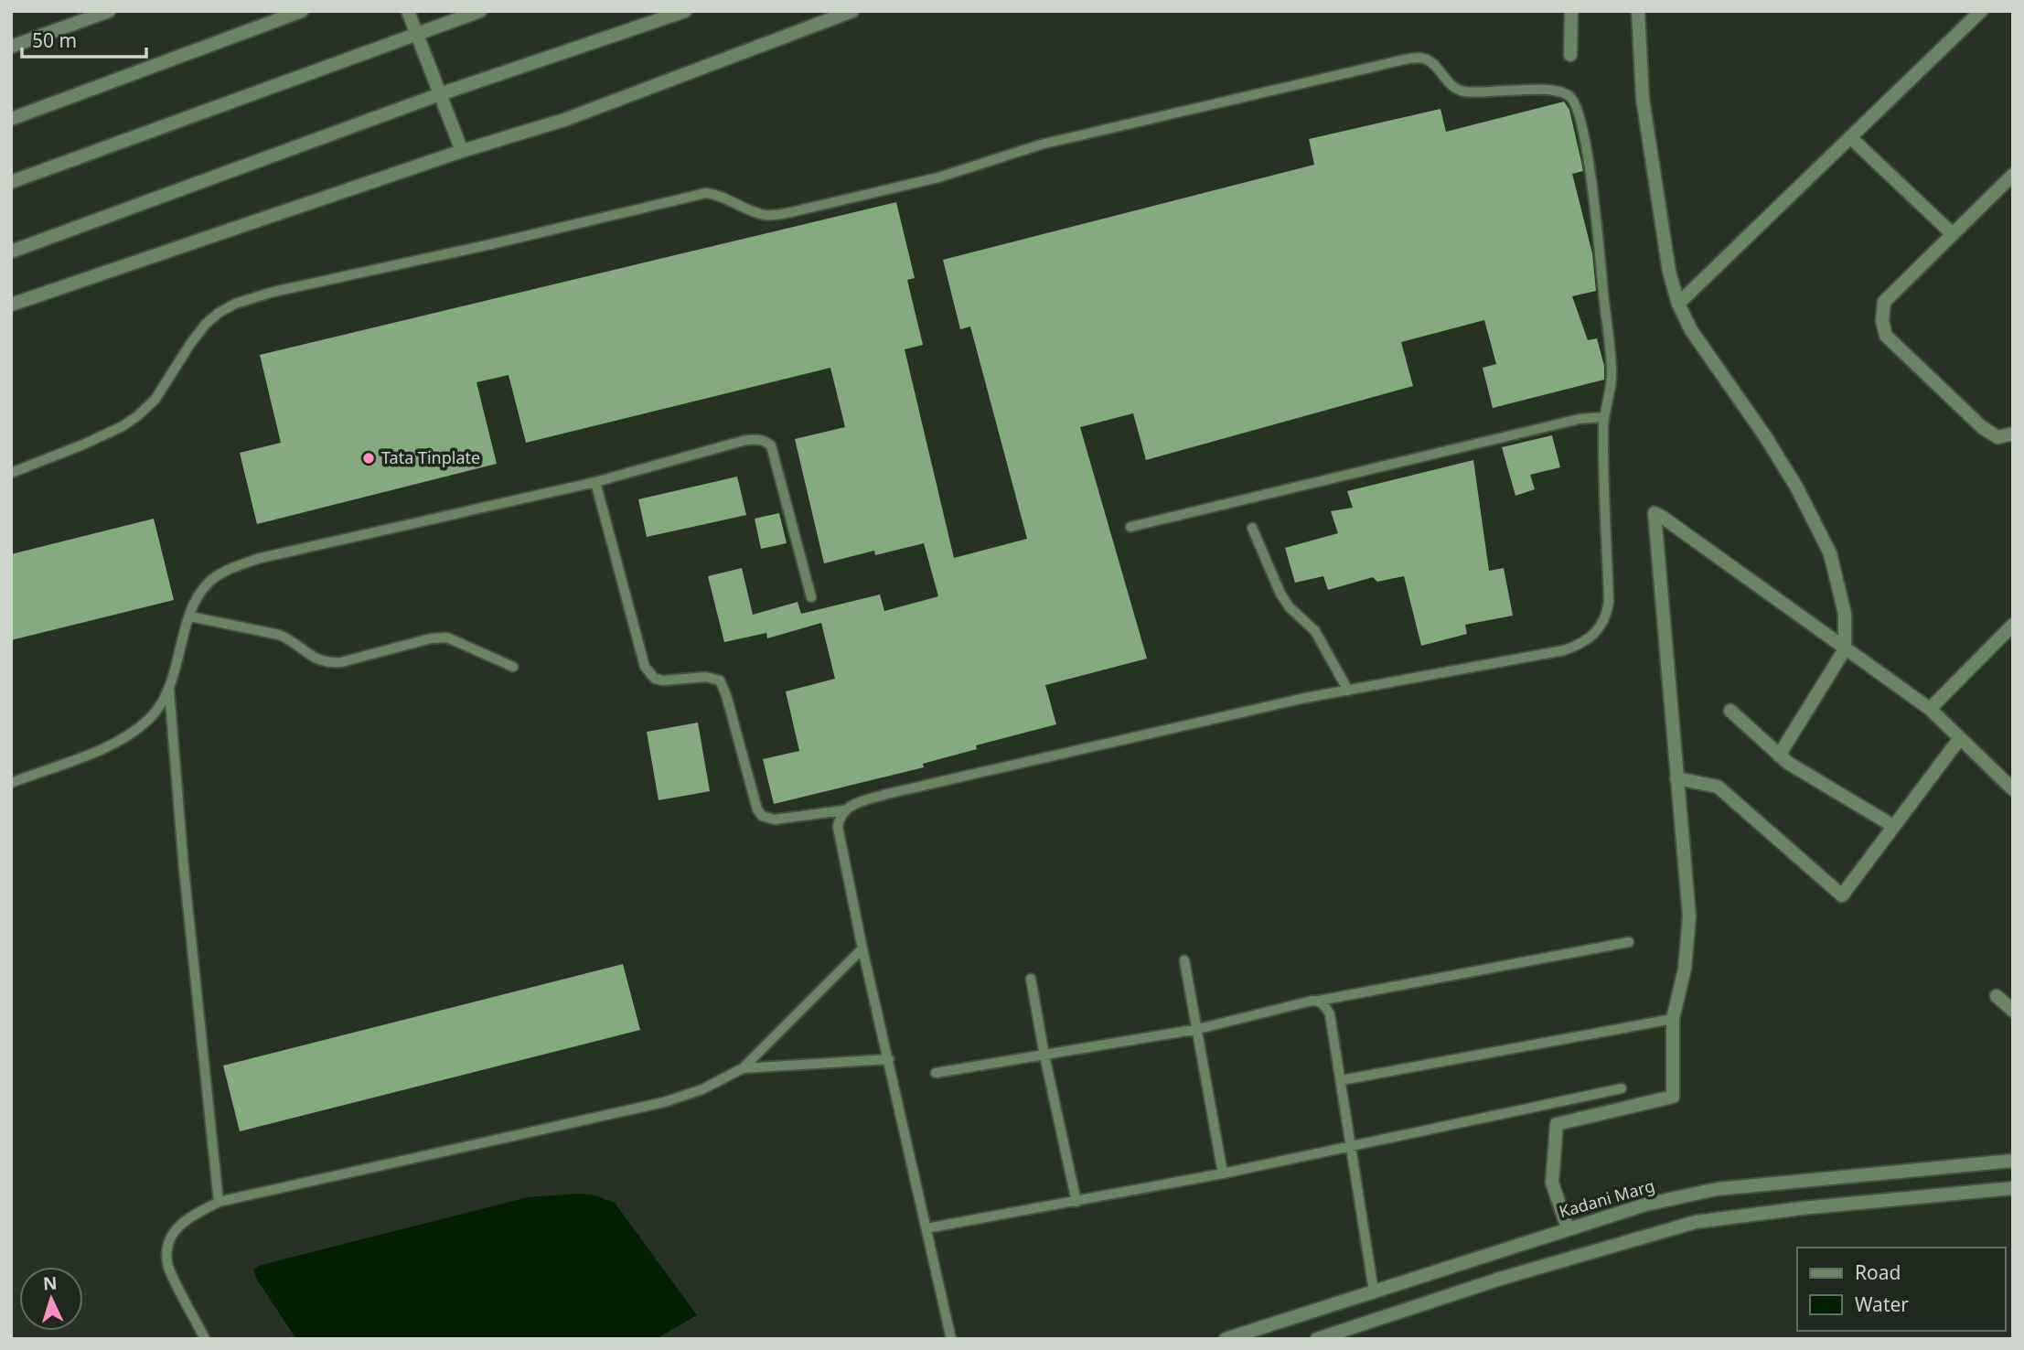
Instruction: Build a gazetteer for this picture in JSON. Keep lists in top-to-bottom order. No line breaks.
{"streets":{"street":["Kadani Marg"]},"places":["Tata Tinplate"],"legend":["Road","Water"],"scale_bar":"50 m","north":"top"}
